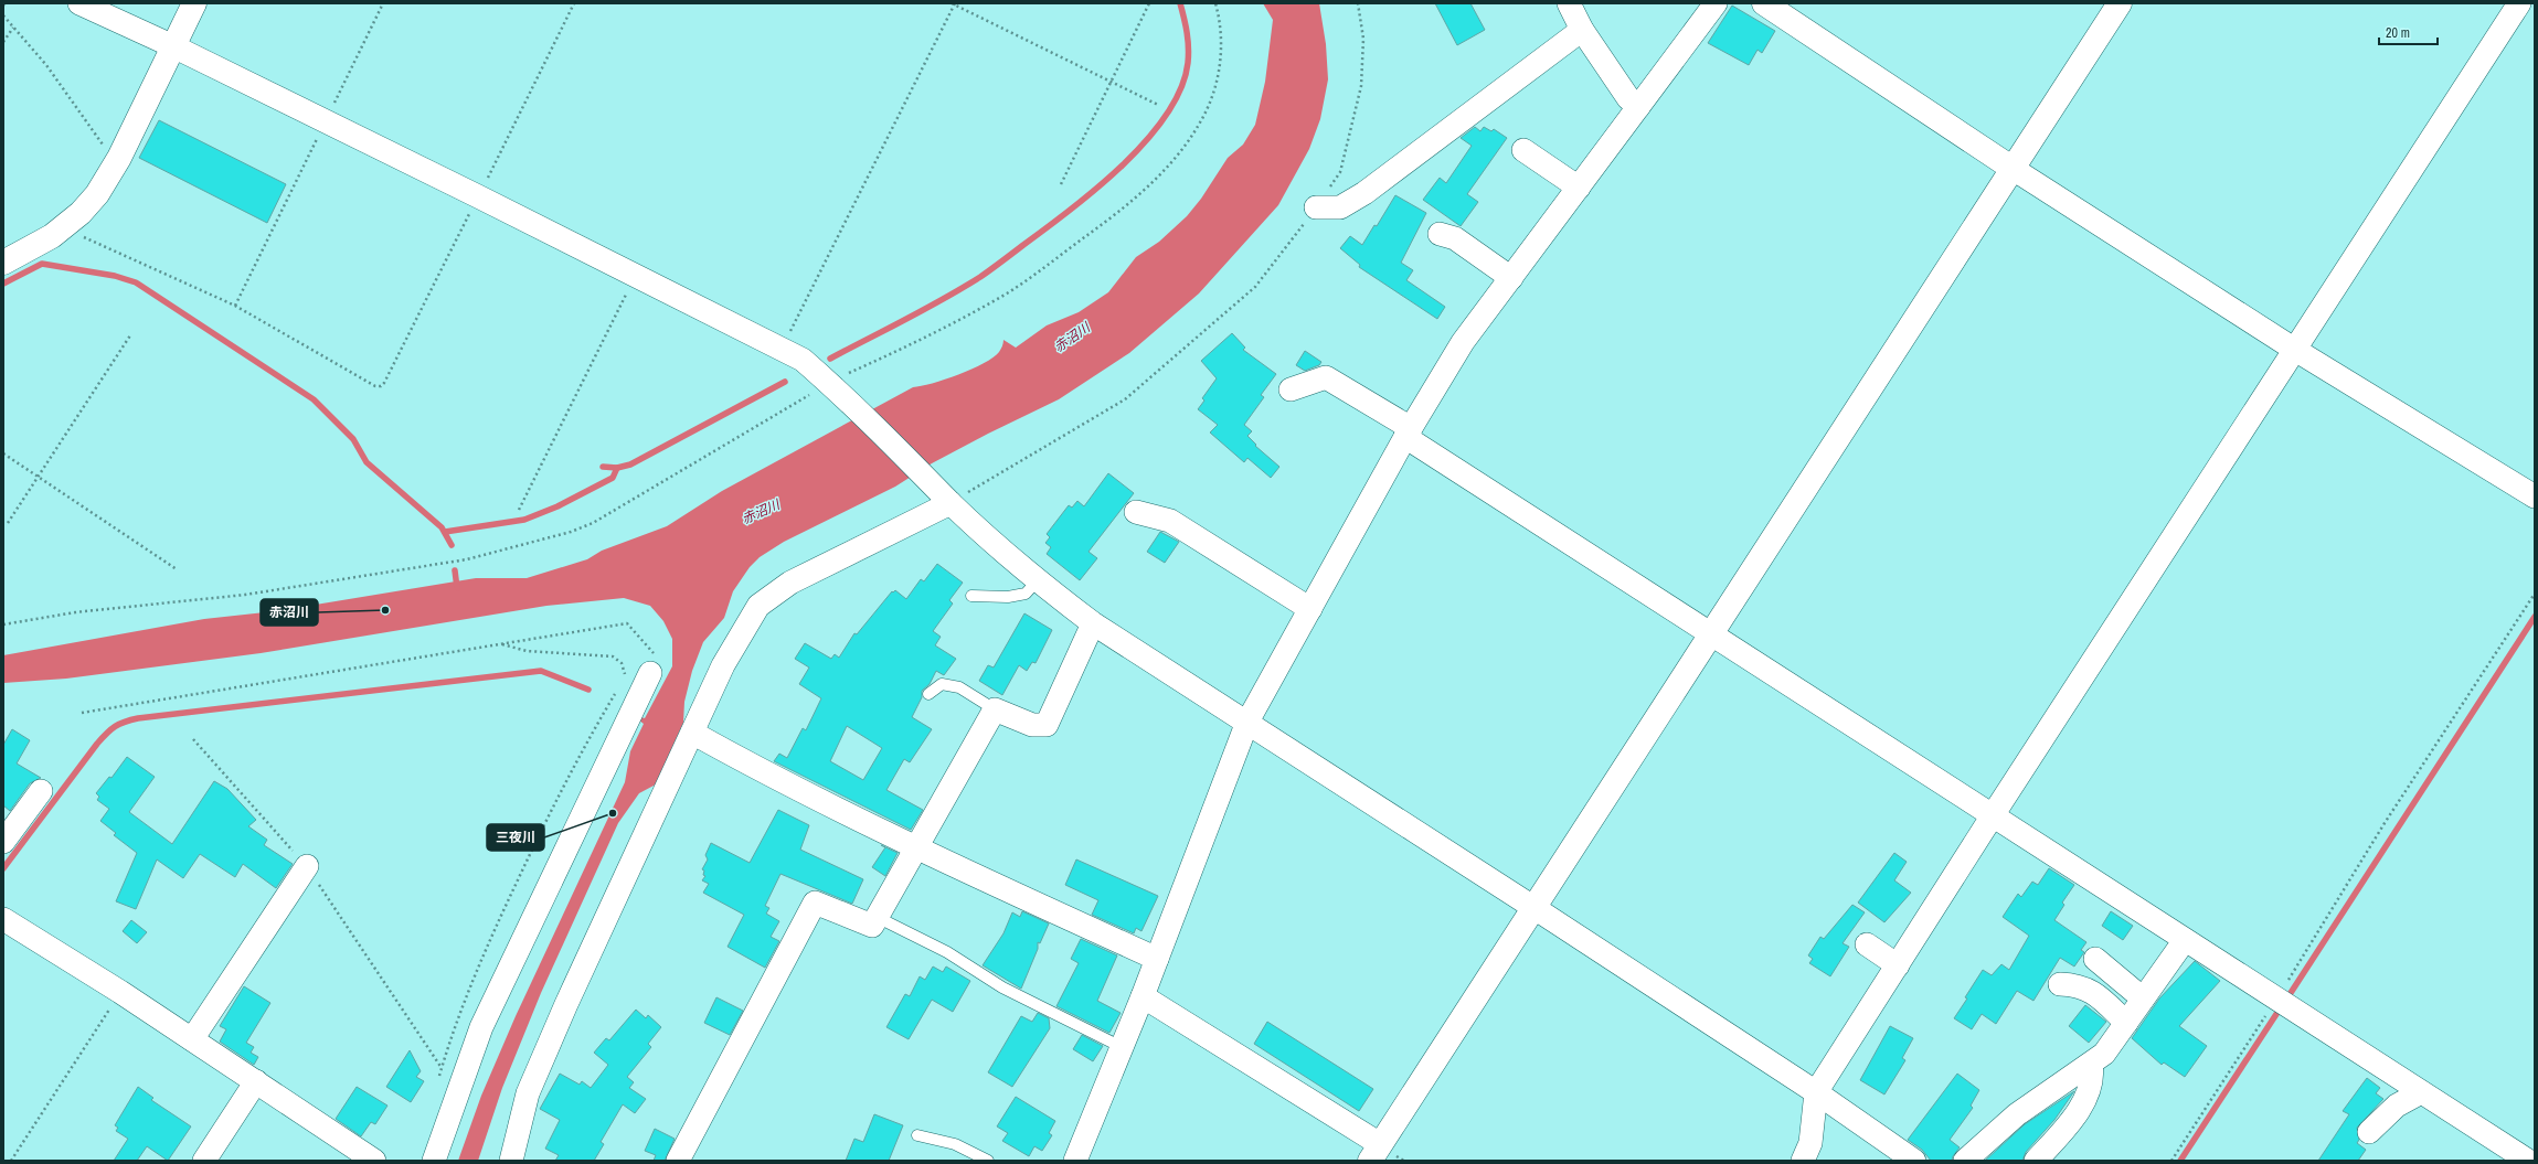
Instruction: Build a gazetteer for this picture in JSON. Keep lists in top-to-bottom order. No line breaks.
{"water":["赤沼川"],"places":["赤沼川","三夜川"],"scale_bar":"20 m"}
